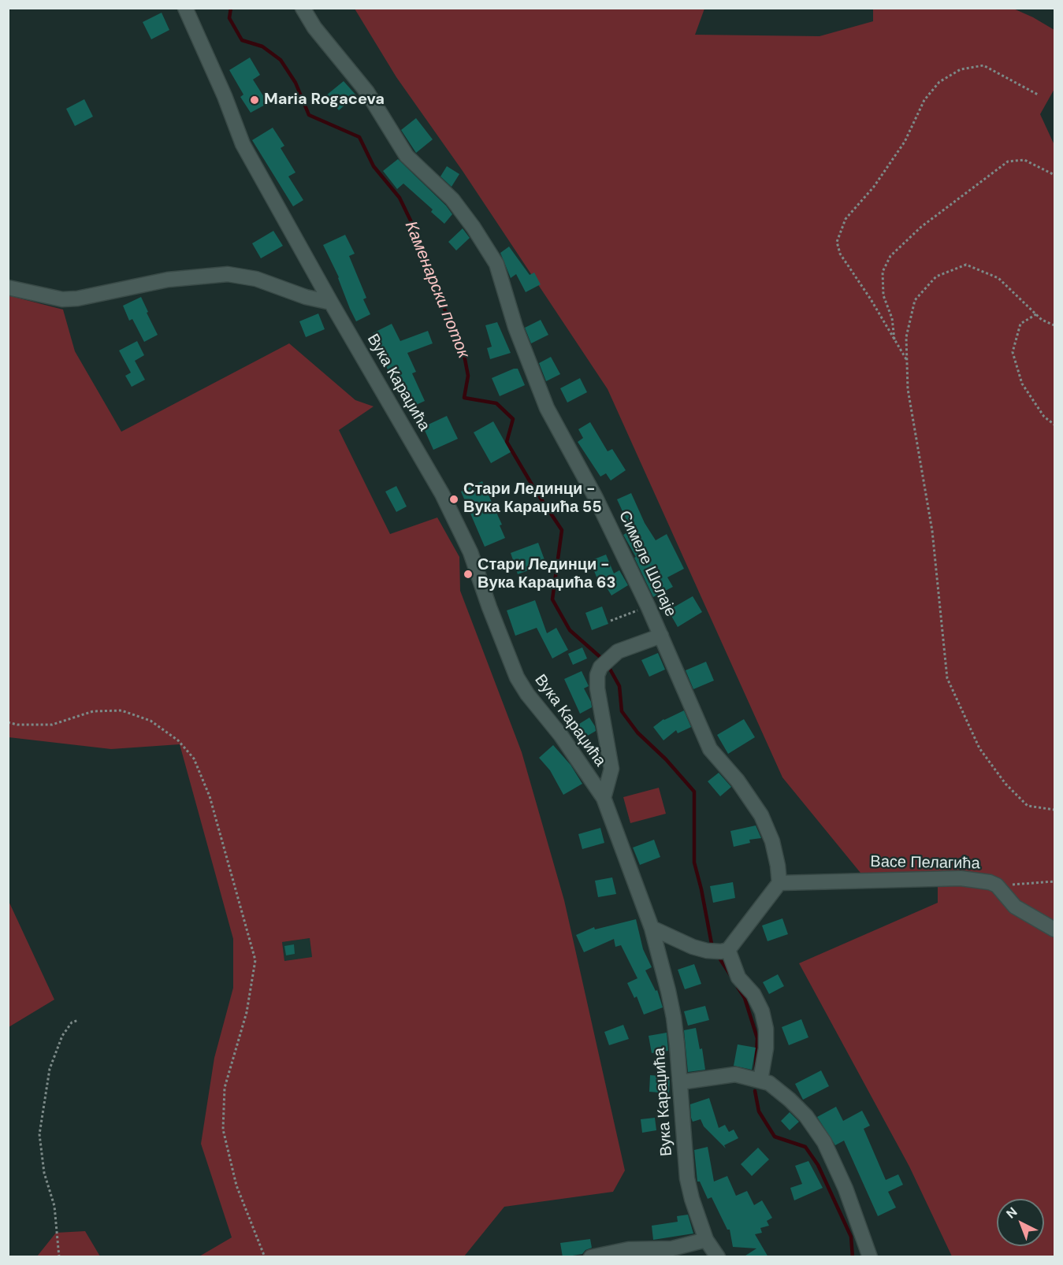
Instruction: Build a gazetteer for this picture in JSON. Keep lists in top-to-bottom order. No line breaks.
{"streets":{"street":["Вука Караџића","Симеле Шолаје","Васе Пелагића"]},"crossings":[["Симеле Шолаје","Васе Пелагића"]],"water":["Каменарски поток"],"places":["Maria Rogaceva","Стари Лединци - Вука Караџића 55","Стари Лединци - Вука Караџића 63"],"north":"top left"}
